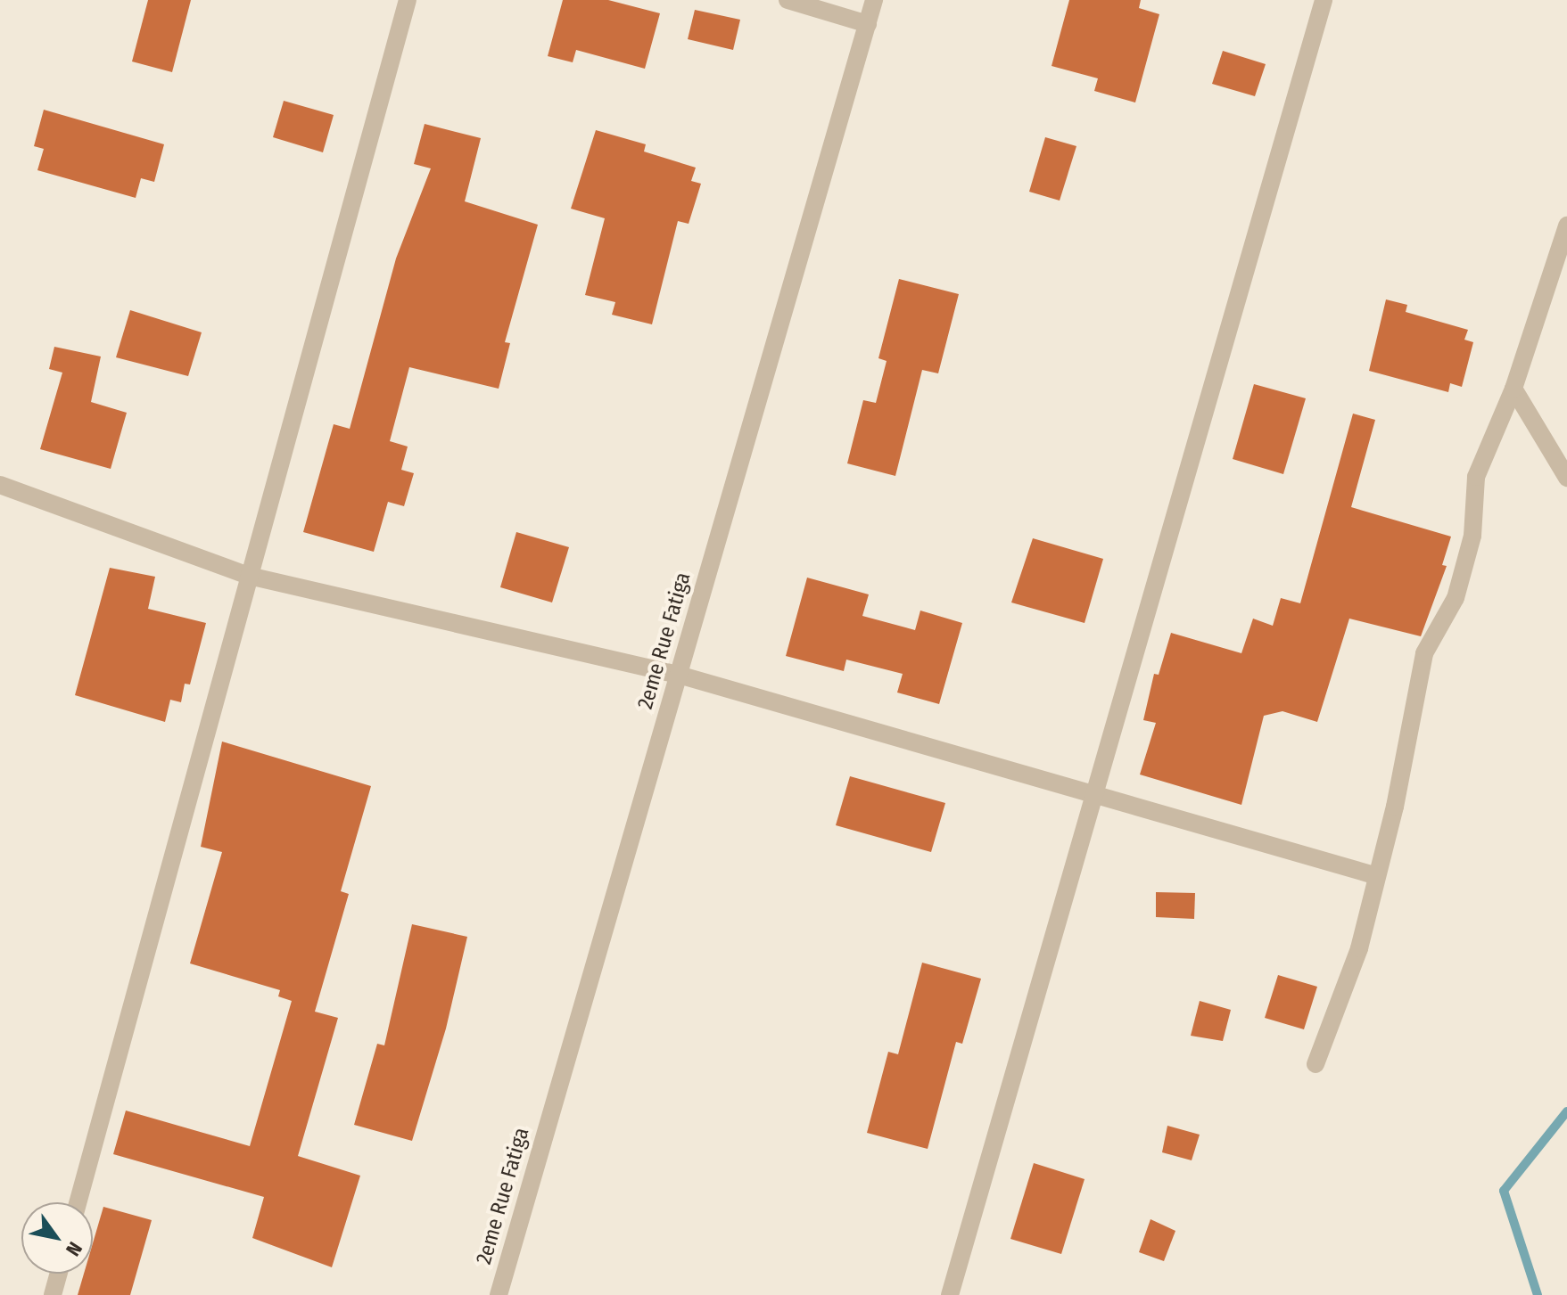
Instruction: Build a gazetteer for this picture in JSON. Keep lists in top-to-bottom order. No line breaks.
{"streets":{"street":["2eme Rue Fatiga"]},"north":"bottom right"}
